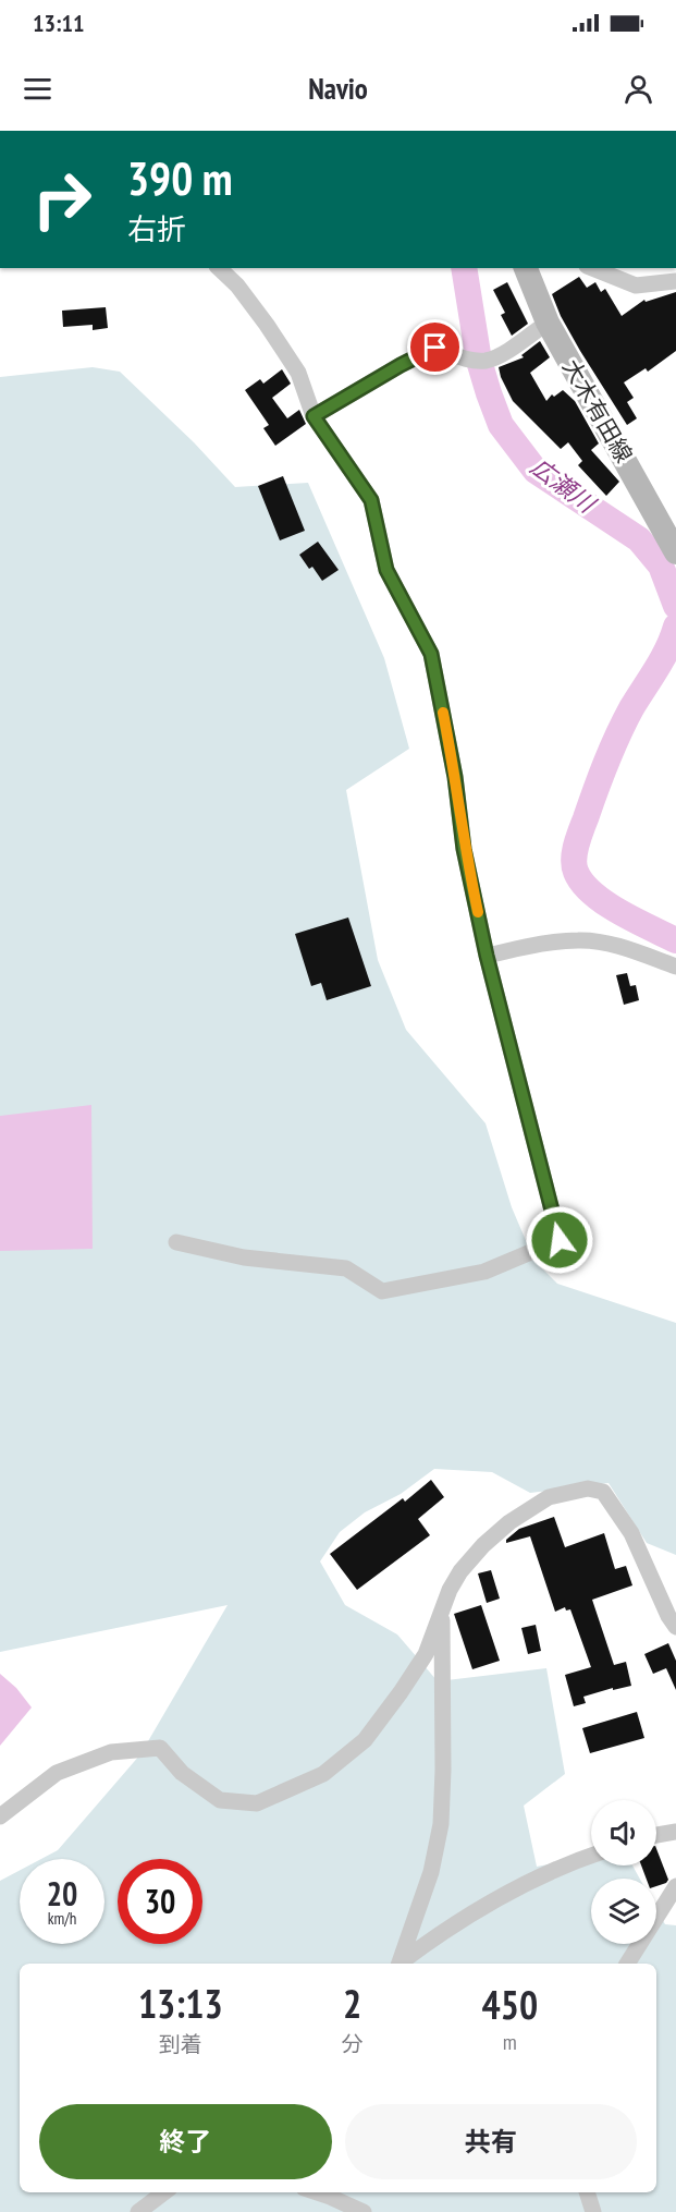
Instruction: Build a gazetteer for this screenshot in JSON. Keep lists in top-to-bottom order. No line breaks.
{"streets":{"main road":["大木有田線"]},"water":["広瀬川"],"page":{"status":"13:11","header":"Navio","turn":["390 m","右折"],"speed":"20 km/h","limit":"30","eta":["13:13","到着","2","分","450","m"],"buttons":["終了","共有"]}}
